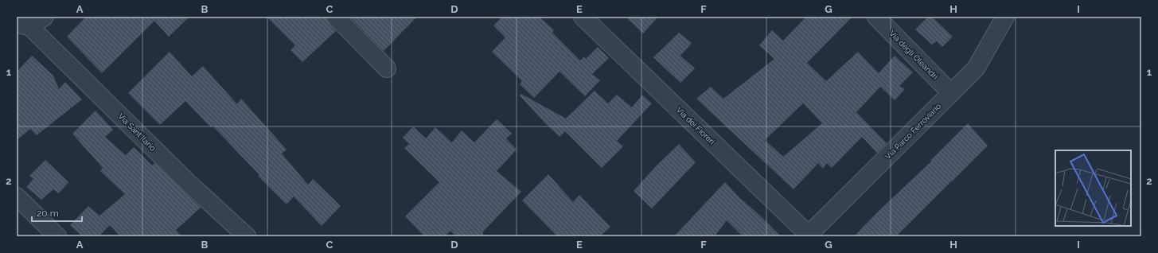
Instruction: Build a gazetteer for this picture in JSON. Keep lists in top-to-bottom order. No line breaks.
{"streets":{"street":["Via degli Oleandri","Via dei Fioreri","Via Parco Ferroviario","Via Sant'Ilario"]},"crossings":[["Via degli Oleandri","Via Parco Ferroviario"],["Via dei Fioreri","Via Parco Ferroviario"]],"scale_bar":"20 m","grid":{"columns":["A","B","C","D","E","F","G","H","I"],"rows":["1","2"]}}
